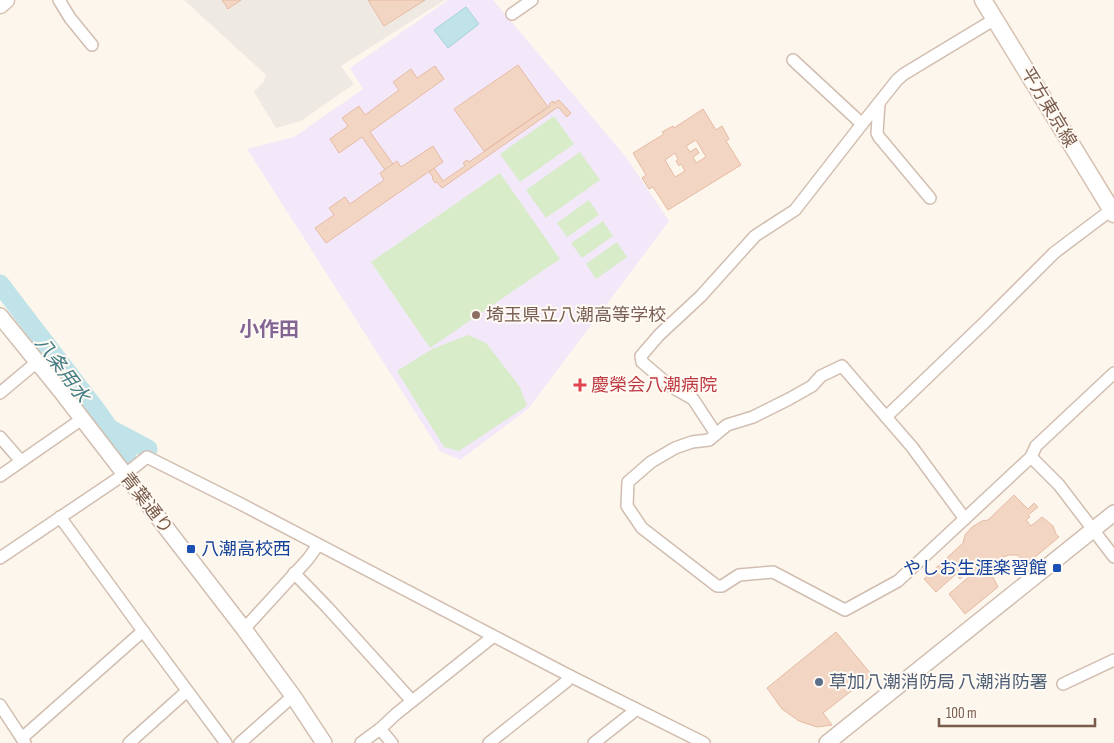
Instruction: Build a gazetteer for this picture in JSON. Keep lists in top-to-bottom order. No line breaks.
{"streets":{"main road":["平方東京線"],"street":["青葉通り"]},"districts":["小作田"],"water":["八条用水"],"places":{"other":["埼玉県立八潮高等学校","草加八潮消防局 八潮消防署"],"health":["慶榮会八潮病院"],"transit":["八潮高校西","やしお生涯楽習館"]},"scale_bar":"100 m"}
